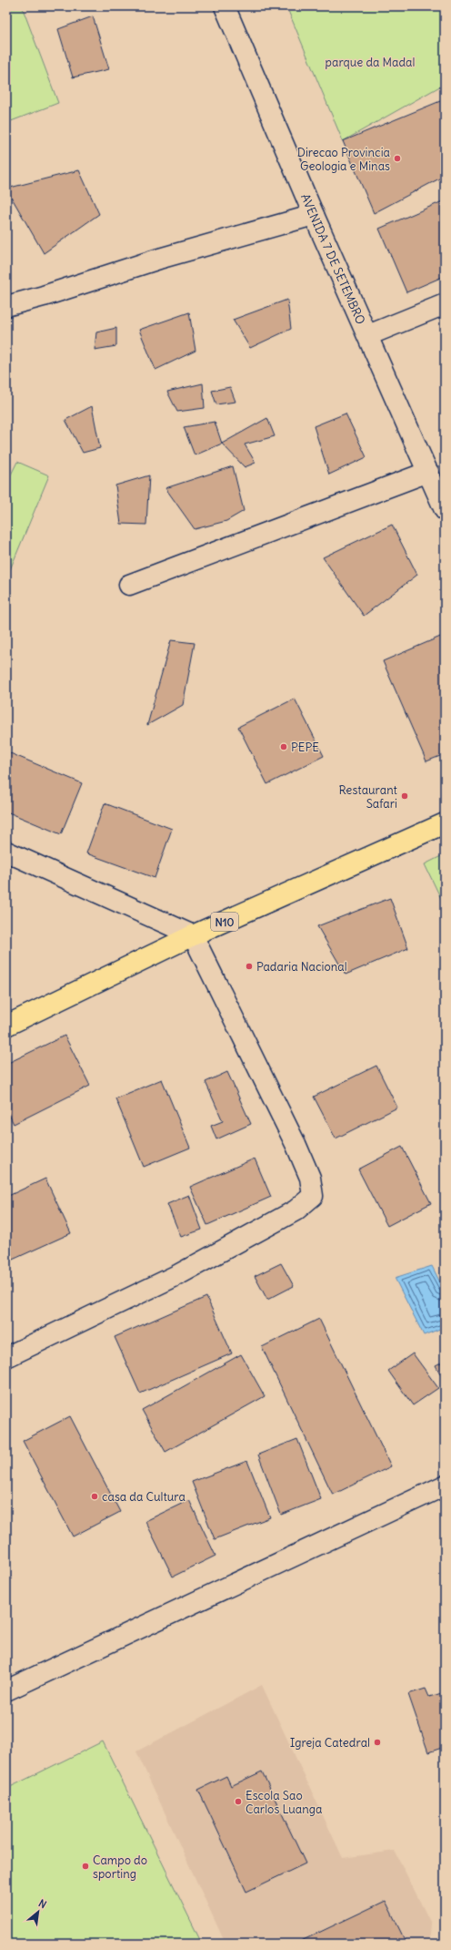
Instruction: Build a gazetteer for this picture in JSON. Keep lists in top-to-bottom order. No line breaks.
{"streets":{"main road":["N10"],"street":["AVENIDA 7 DE SETEMBRO"]},"parks":["parque da Madal"],"places":["Direcao Provincia Geologia e Minas","PEPE","Restaurant Safari","Padaria Nacional","casa da Cultura","Igreja Catedral","Escola Sao Carlos Luanga","Campo do sporting"],"north":"top right"}
